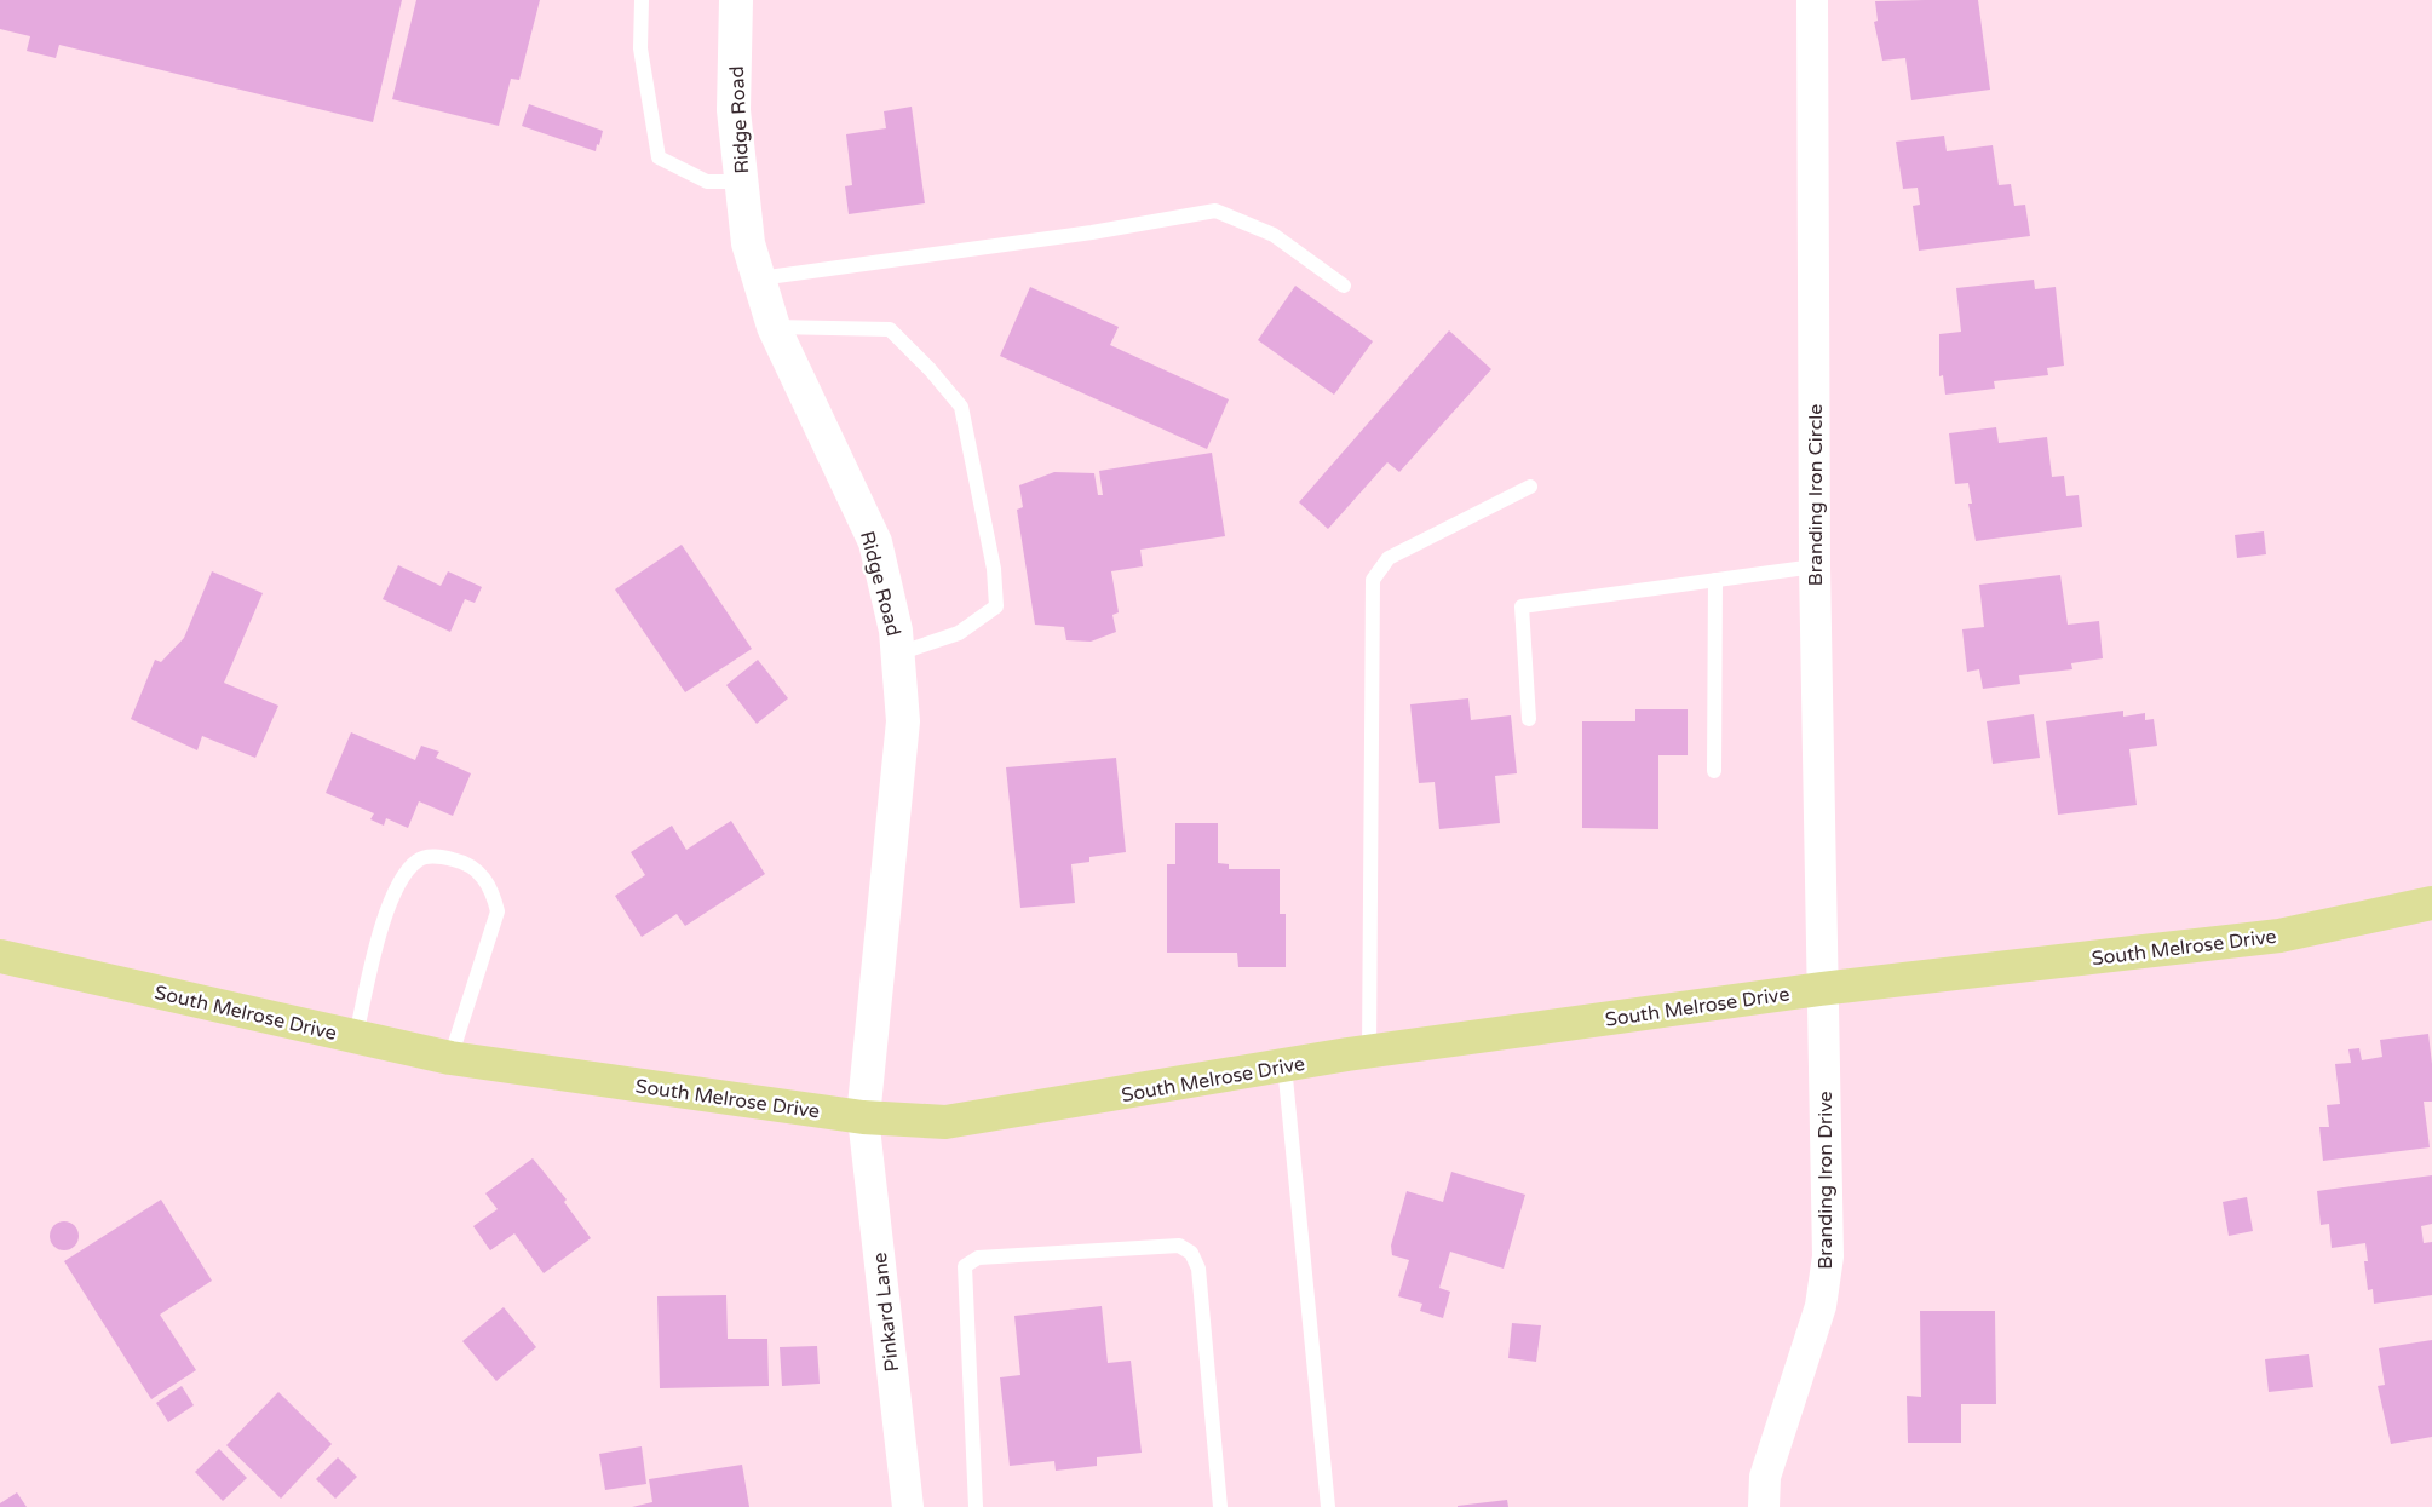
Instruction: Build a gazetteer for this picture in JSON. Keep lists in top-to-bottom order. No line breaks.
{"streets":{"main road":["South Melrose Drive"],"street":["Ridge Road","Branding Iron Circle","Branding Iron Drive","Pinkard Lane"]},"crossings":[["Ridge Road","South Melrose Drive"],["Ridge Road","Pinkard Lane"],["Branding Iron Circle","South Melrose Drive"],["Branding Iron Circle","Branding Iron Drive"],["South Melrose Drive","Branding Iron Drive"],["South Melrose Drive","Pinkard Lane"]]}
